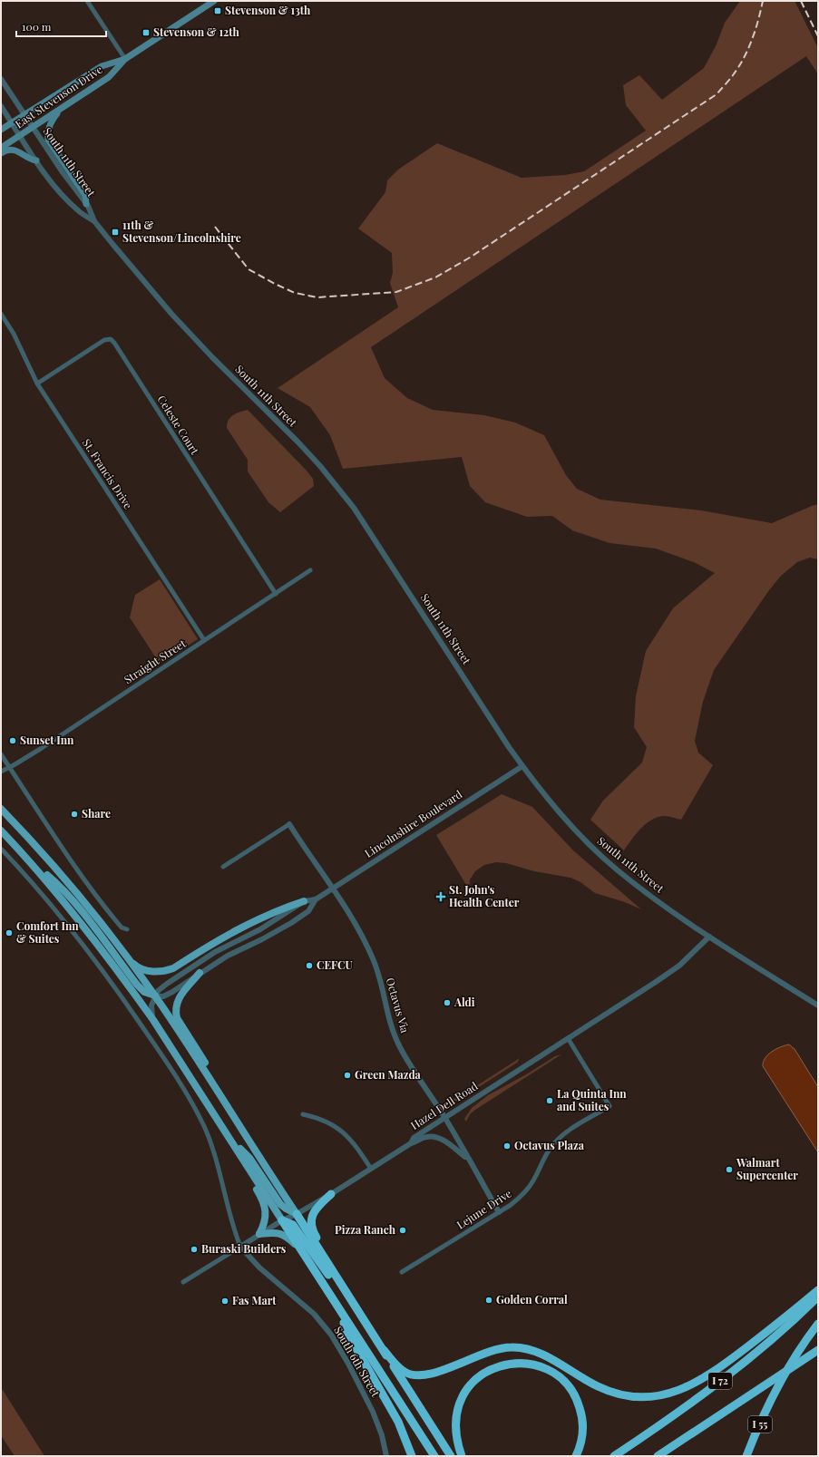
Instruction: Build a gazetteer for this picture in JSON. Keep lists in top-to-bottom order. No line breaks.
{"streets":{"highway":["I 72","I 55"],"main road":["East Stevenson Drive"],"street":["South 11th Street","Celeste Court","St. Francis Drive","Straight Street","Lincolnshire Boulevard","Octavus Via","Hazel Dell Road","Lejune Drive","South 6th Street"]},"crossings":[["East Stevenson Drive","South 11th Street"],["South 11th Street","Lincolnshire Boulevard"],["South 11th Street","Hazel Dell Road"],["Celeste Court","St. Francis Drive"],["Celeste Court","Straight Street"],["St. Francis Drive","Straight Street"],["Lincolnshire Boulevard","Octavus Via"],["Octavus Via","Hazel Dell Road"],["Octavus Via","Lejune Drive"],["Hazel Dell Road","Lejune Drive"],["Hazel Dell Road","South 6th Street"]],"places":{"transit":["Stevenson & 13th","Stevenson & 12th","11th & Stevenson/Lincolnshire"],"other":["Sunset Inn","Share","Comfort Inn & Suites","CEFCU","Aldi","Green Mazda","La Quinta Inn and Suites","Octavus Plaza","Walmart Supercenter","Pizza Ranch","Buraski Builders","Golden Corral","Fas Mart"],"health":["St. John's Health Center"]},"scale_bar":"100 m"}
